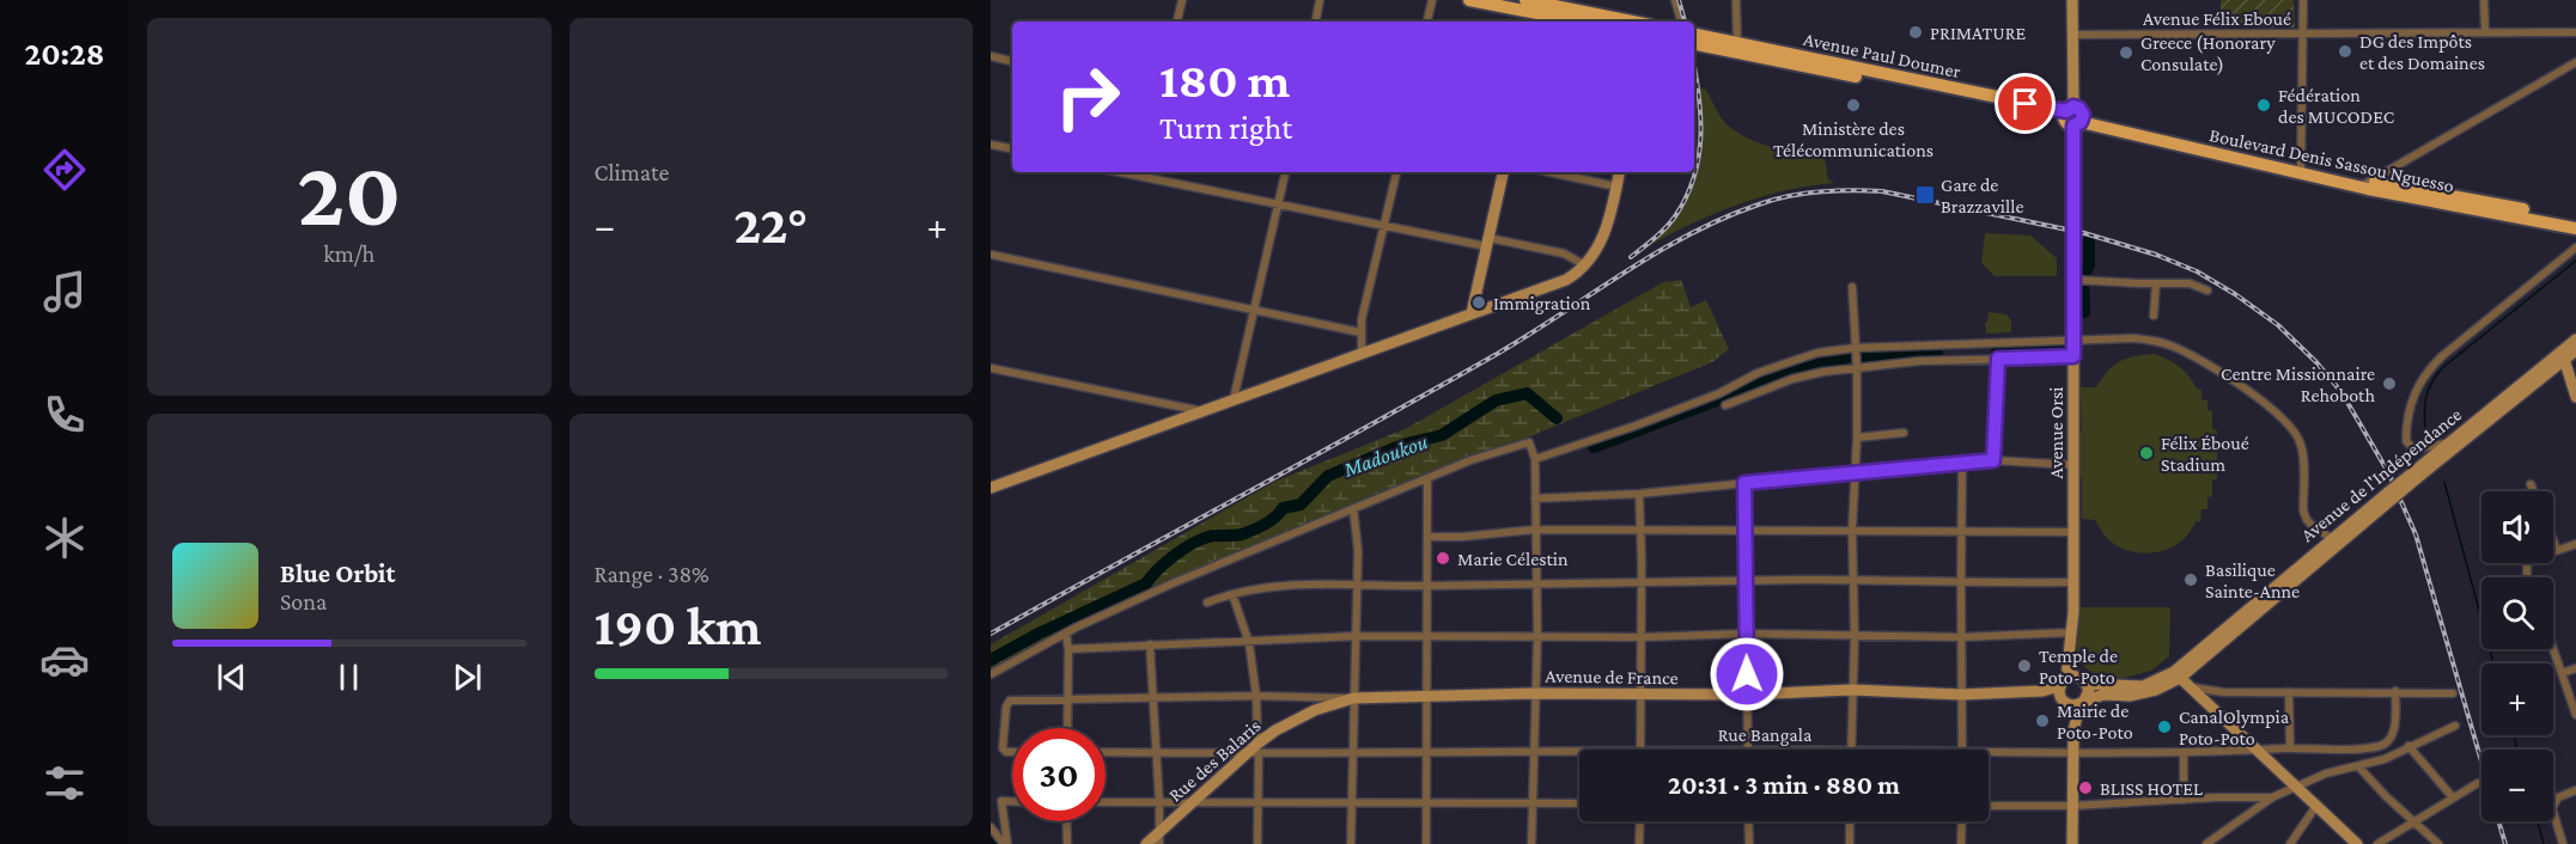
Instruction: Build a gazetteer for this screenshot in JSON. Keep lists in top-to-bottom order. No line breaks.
{"streets":{"main road":["Avenue Paul Doumer","Boulevard Denis Sassou Nguesso","Avenue Orsi","Avenue de l'Indépendance","Avenue de France","Rue des Balaris"],"street":["Avenue Félix Eboué","Rue Bangala"]},"crossings":[["Avenue Félix Eboué","Avenue Orsi"],["Avenue Paul Doumer","Boulevard Denis Sassou Nguesso"],["Avenue Paul Doumer","Avenue Orsi"],["Boulevard Denis Sassou Nguesso","Avenue Orsi"],["Avenue Orsi","Avenue de l'Indépendance"],["Avenue Orsi","Avenue de France"],["Avenue de l'Indépendance","Avenue de France"],["Avenue de France","Rue des Balaris"],["Rue Bangala","Rue des Balaris"]],"water":["Madoukou"],"places":{"other":["PRIMATURE","DG des Impôts et des Domaines","Greece (Honorary Consulate)","Ministère des Télécommunications","Fédération des MUCODEC","Immigration","Centre Missionnaire Rehoboth","Félix Éboué Stadium","Marie Célestin","Basilique Sainte-Anne","Temple de Poto-Poto","Mairie de Poto-Poto","CanalOlympia Poto-Poto","BLISS HOTEL"],"transit":["Gare de Brazzaville"]},"page":{"tabs":"20:28","tile":[["20","km/h"],"Climate",["Range · 38%","190 km"]],"turn":["180 m","Turn right"],"heat":["−","22°","+"],"map_buttons":["+","−"],"song":["Blue Orbit","Sona"],"limit":"30","trip":"20:31 · 3 min · 880 m"}}
